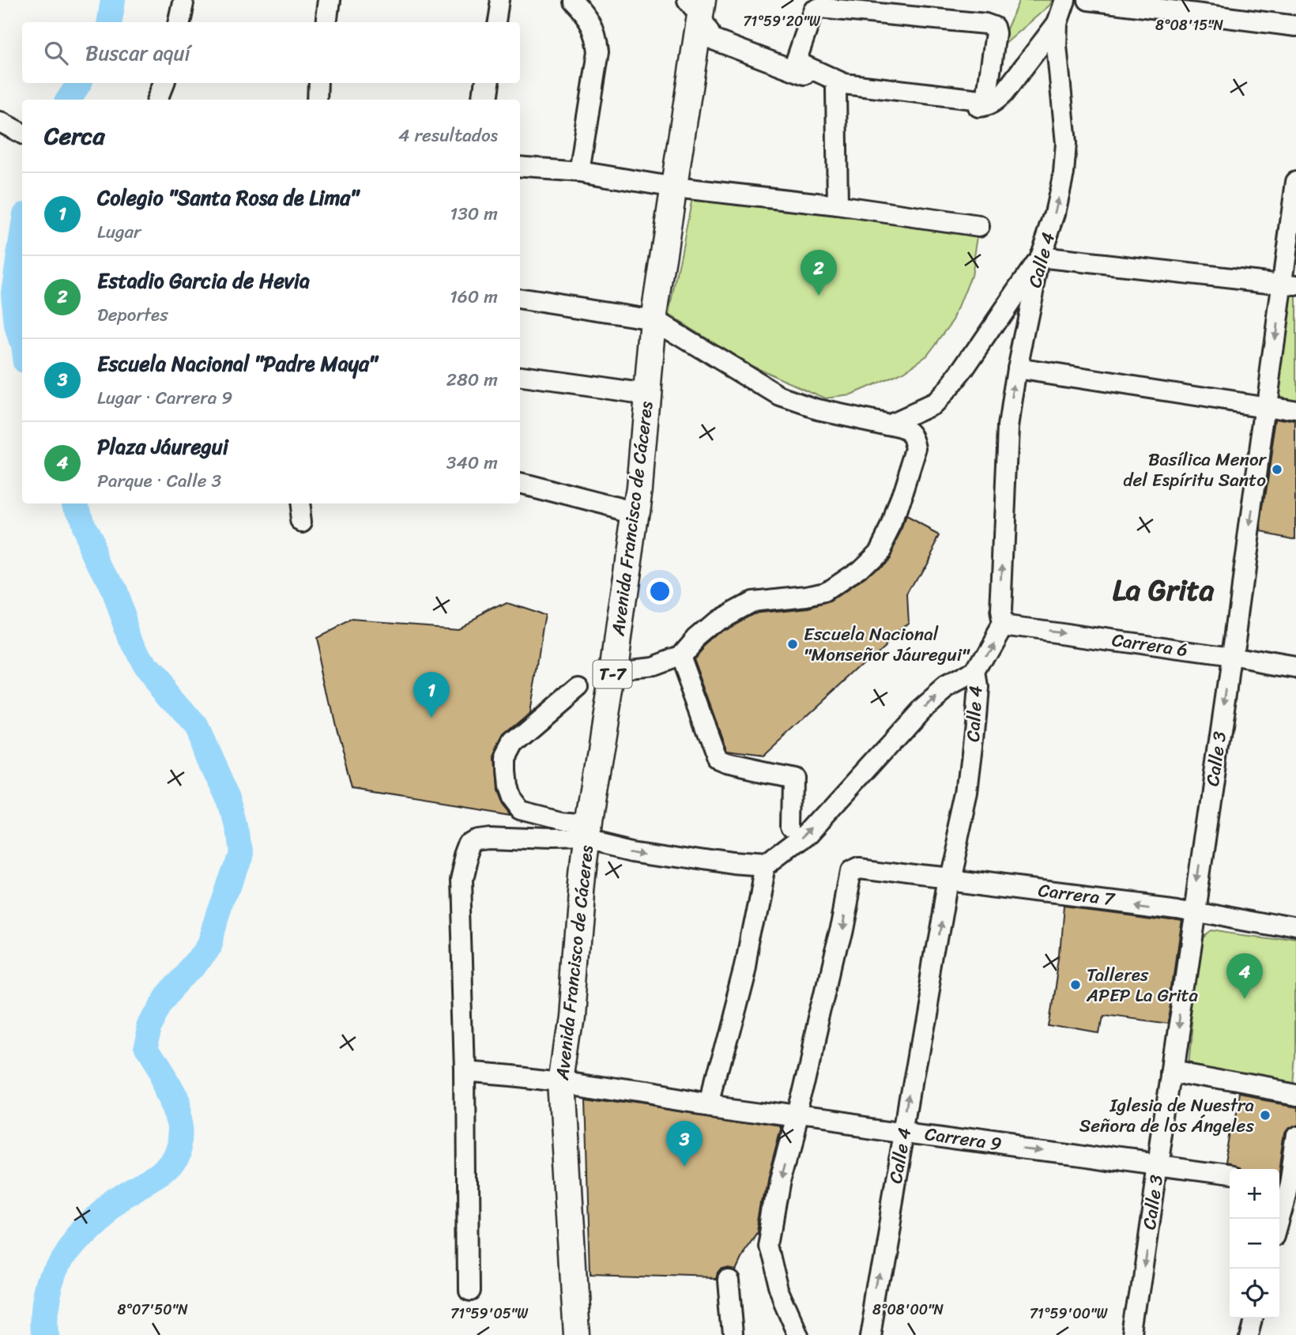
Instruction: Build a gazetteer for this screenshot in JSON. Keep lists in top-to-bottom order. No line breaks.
{"streets":{"main road":["Avenida Francisco de Cáceres","T-7"],"street":["Calle 4","Carrera 6","Calle 3","Carrera 7","Carrera 9"]},"crossings":[["Calle 4","Carrera 6"],["Calle 4","Carrera 7"],["Calle 4","Carrera 9"],["Avenida Francisco de Cáceres","Carrera 9"],["Carrera 6","Calle 3"],["Calle 3","Carrera 7"],["Calle 3","Carrera 9"],["Carrera 7","Carrera 9"]],"one_way":["Calle 4","Carrera 6","Calle 3"],"districts":["La Grita"],"places":["Basílica Menor del Espíritu Santo","Escuela Nacional \"Monseñor Jáuregui\"","Talleres APEP La Grita","Iglesia de Nuestra Señora de los Ángeles"],"page":{"search":"Buscar aquí","heading":["Cerca","4 resultados"],"list":[{"mark":"1","name":"Colegio \"Santa Rosa de Lima\"","note":"Lugar","value":"130 m"},{"mark":"2","name":"Estadio Garcia de Hevia","note":"Deportes","value":"160 m"},{"mark":"3","name":"Escuela Nacional \"Padre Maya\"","note":"Lugar · Carrera 9","value":"280 m"},{"mark":"4","name":"Plaza Jáuregui","note":"Parque · Calle 3","value":"340 m"}],"pins":["2","1","4","3"],"map_buttons":["+","−"]},"coordinates":["71°59'20\"W","8°08'15\"N","8°07'50\"N","8°08'00\"N","71°59'05\"W","71°59'00\"W"]}
